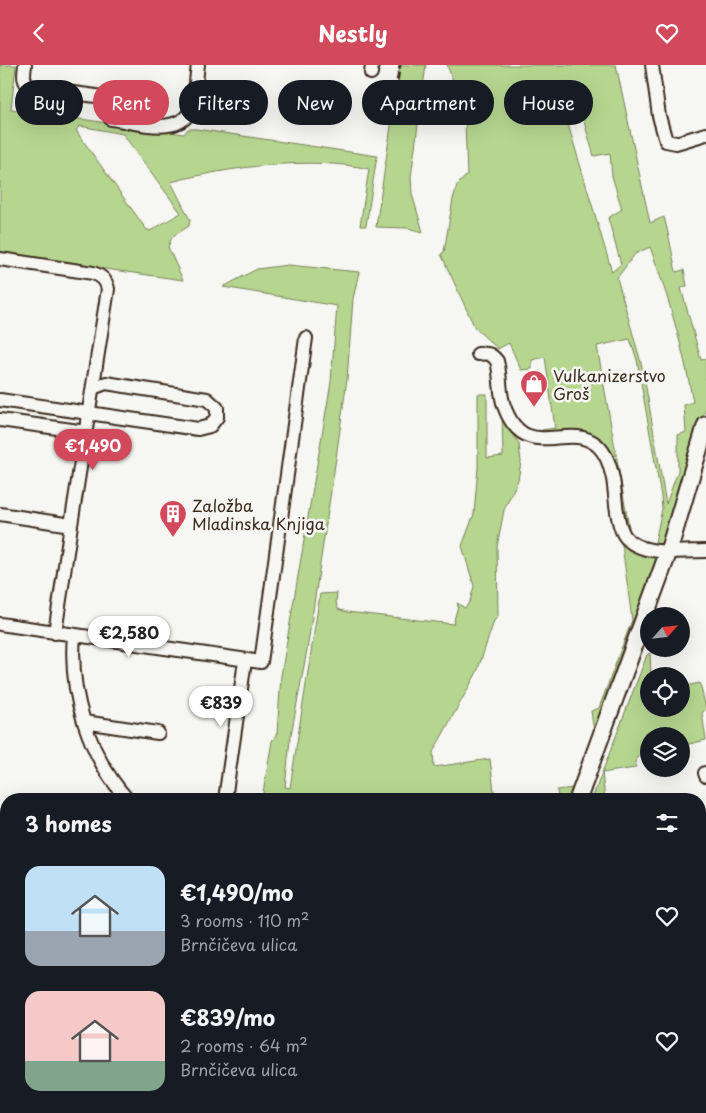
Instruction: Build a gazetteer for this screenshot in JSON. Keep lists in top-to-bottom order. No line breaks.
{"places":{"shop":["Vulkanizerstvo Groš"],"building":["Založba Mladinska Knjiga"]},"north":"top right","page":{"header":"Nestly","chip":["Buy","Rent","Filters","New","Apartment","House"],"price":["€1,490","€2,580","€839"],"heading":"3 homes","list":[{"name":"€1,490/mo","note":"3 rooms · 110 m² · Brnčičeva ulica"},{"name":"€839/mo","note":"2 rooms · 64 m² · Brnčičeva ulica"}]}}
